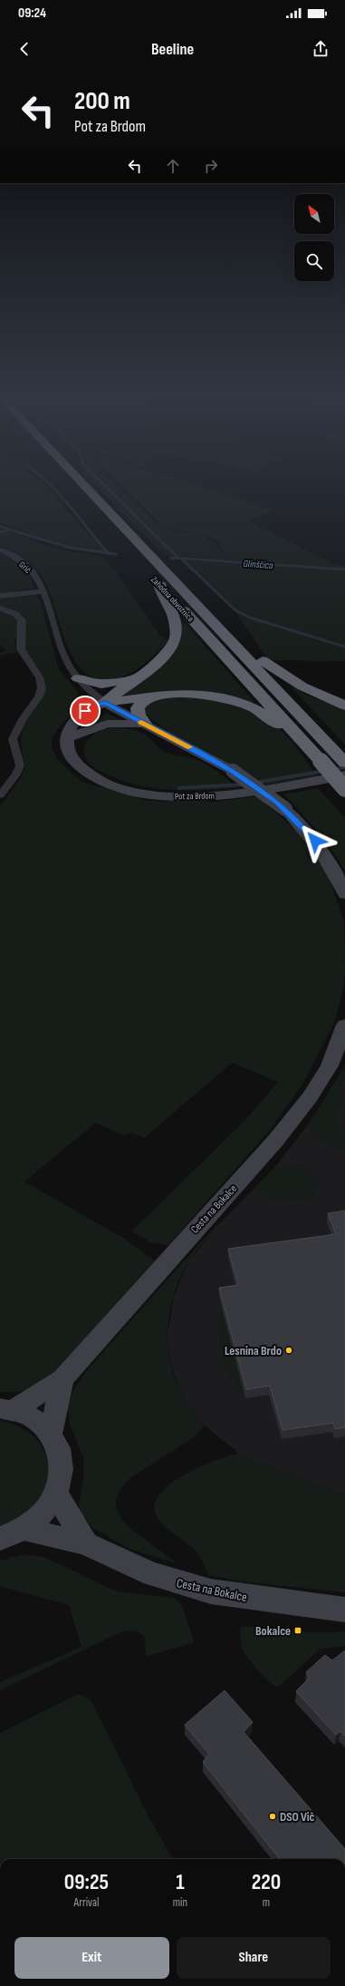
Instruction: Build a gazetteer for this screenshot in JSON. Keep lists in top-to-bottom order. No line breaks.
{"streets":{"highway":["Zahodna obvoznica"],"street":["Grič","Pot za Brdom","Cesta na Bokalce"]},"water":["Glinščica"],"places":{"other":["Lesnina Brdo","DSO Vič"],"transit":["Bokalce"]},"north":"top left","page":{"status":"09:24","header":"Beeline","turn":["200 m","Pot za Brdom"],"eta":["09:25","Arrival","1","min","220","m"],"buttons":["Exit","Share"]}}
